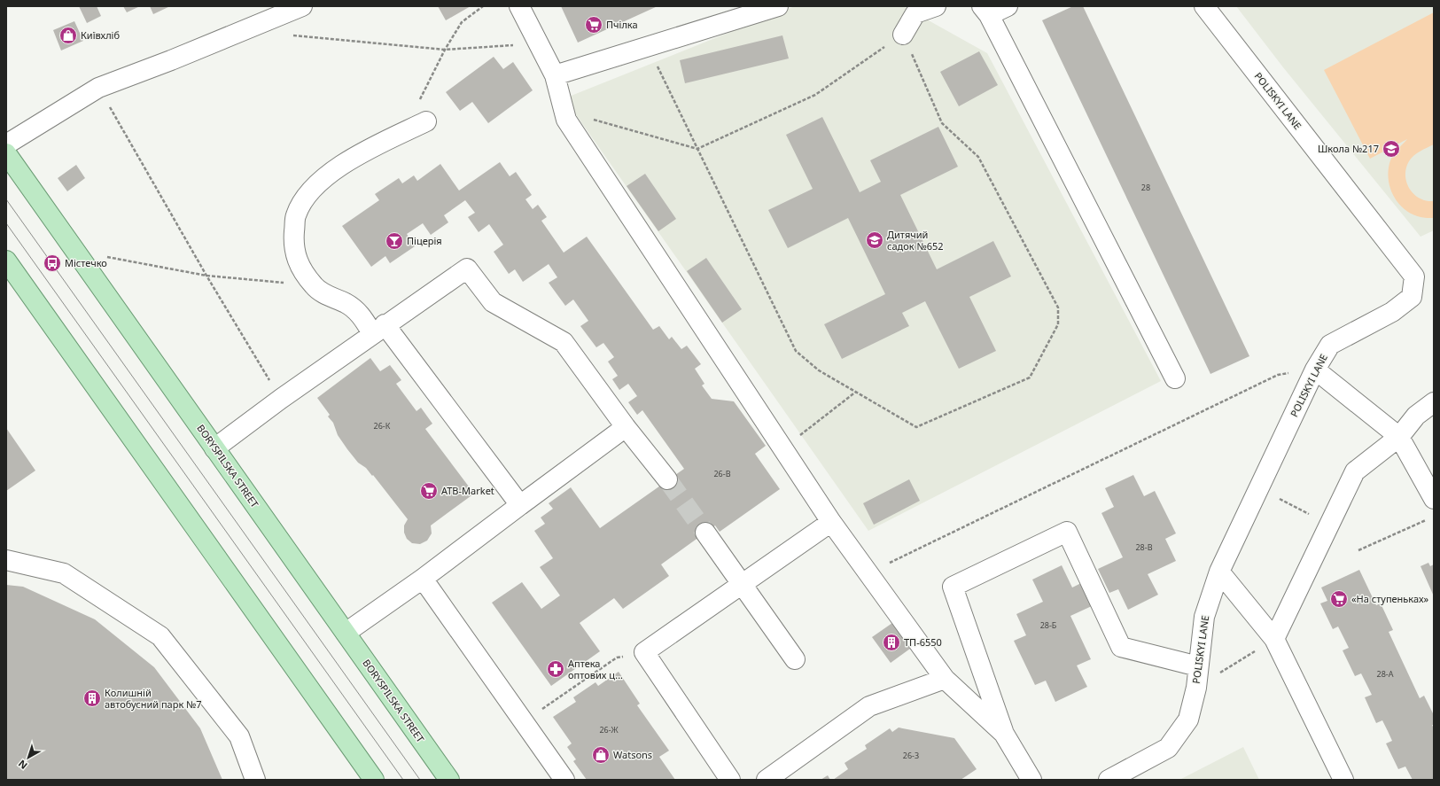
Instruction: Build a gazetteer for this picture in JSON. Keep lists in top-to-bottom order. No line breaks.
{"streets":{"main road":["BORYSPILSKA STREET"],"street":["POLISKYI LANE"]},"places":{"supermarket":["Пчілка","ATB-Market","«На ступеньках»"],"shop":["Київхліб","Watsons"],"school or university":["Школа №217","Дитячий садок №652"],"bar":["Піцерія"],"bus stop":["Містечко"],"building":["ТП-6550","Колишній автобусний парк №7"],"pharmacy":["Аптека оптових ц..."]},"house_numbers":["28","26-К","26-В","28-В","28-Б","28-А","26-Ж","26-З"],"north":"bottom left"}
